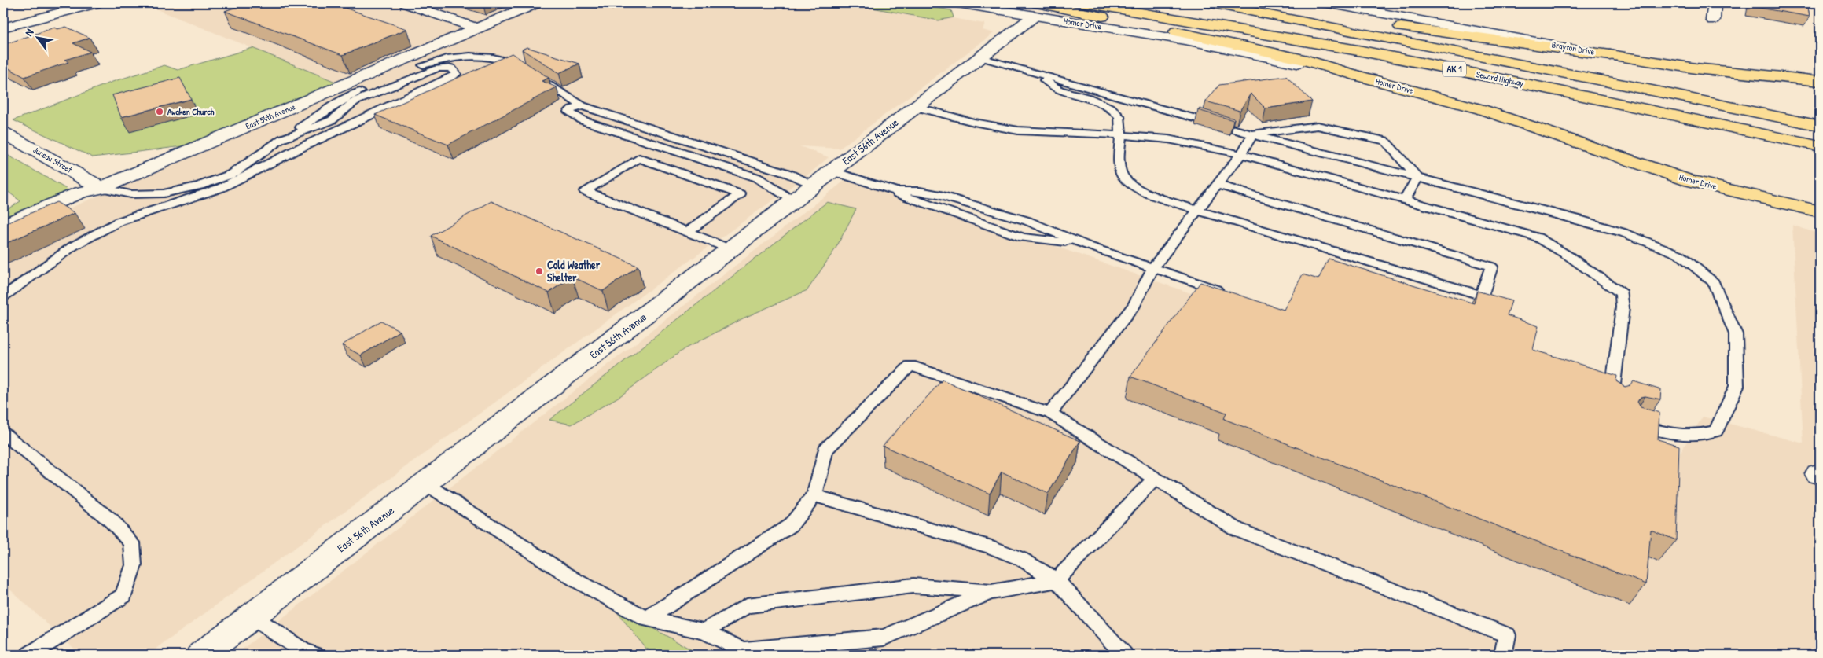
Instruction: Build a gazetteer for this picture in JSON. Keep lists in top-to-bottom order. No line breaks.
{"streets":{"main road":["Homer Drive","Brayton Drive","AK 1","Seward Highway"],"street":["East 54th Avenue","East 56th Avenue","Juneau Street"]},"crossings":[["Homer Drive","East 56th Avenue"],["East 54th Avenue","Juneau Street"]],"places":["Awaken Church","Cold Weather Shelter"],"north":"top left"}
